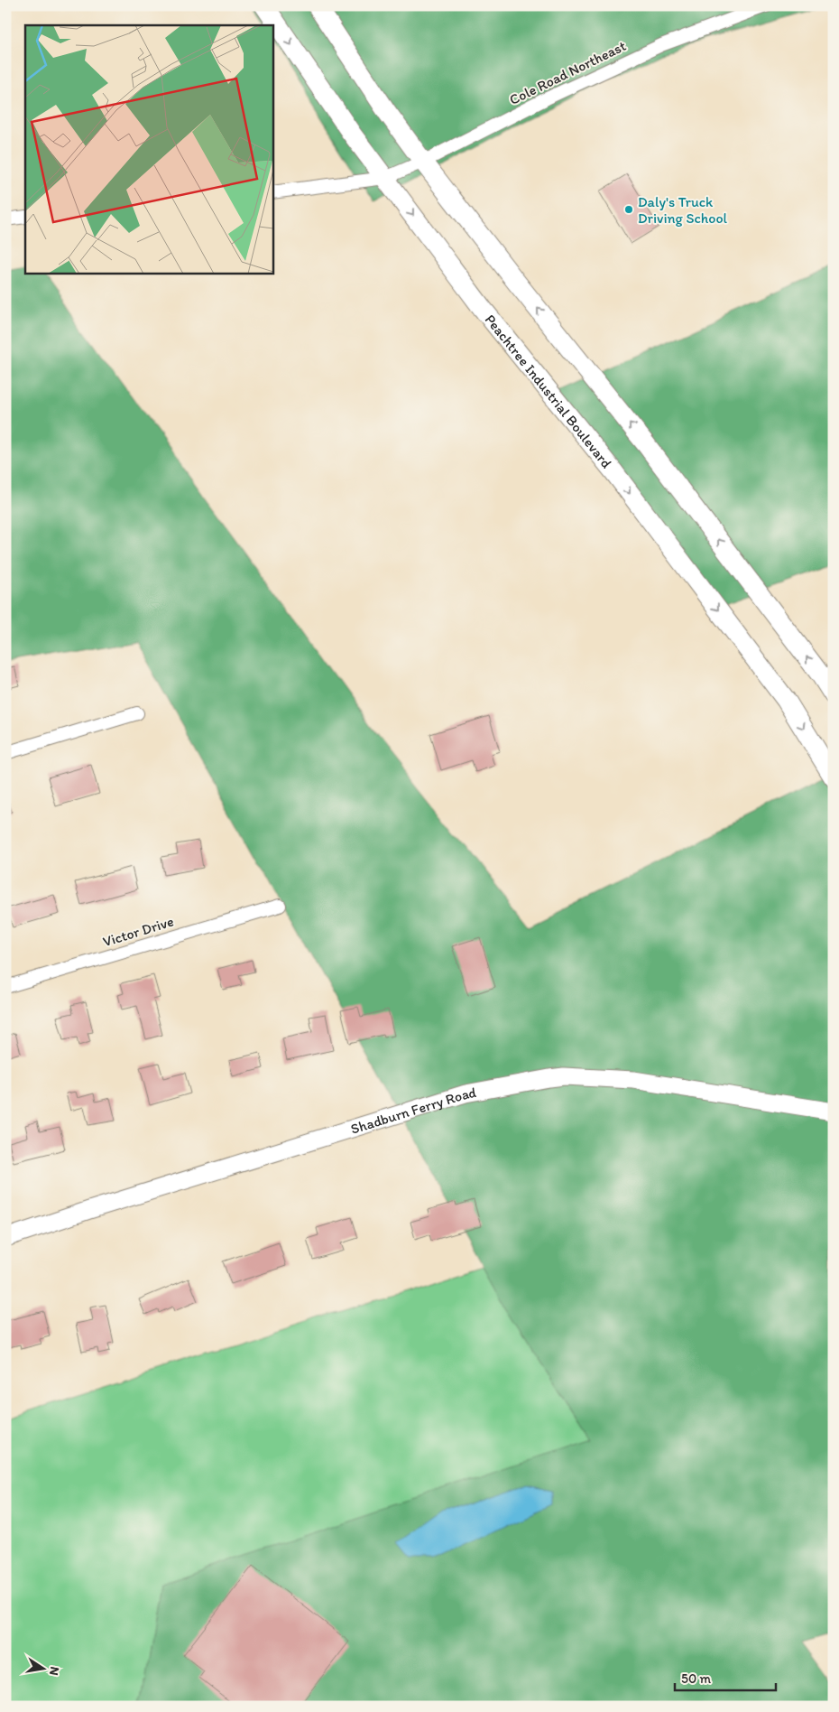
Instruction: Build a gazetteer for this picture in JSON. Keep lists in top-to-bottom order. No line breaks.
{"streets":{"main road":["Peachtree Industrial Boulevard"],"street":["Cole Road Northeast","Victor Drive","Shadburn Ferry Road"]},"crossings":[["Cole Road Northeast","Peachtree Industrial Boulevard"]],"places":["Daly's Truck Driving School"],"scale_bar":"50 m","north":"right"}
